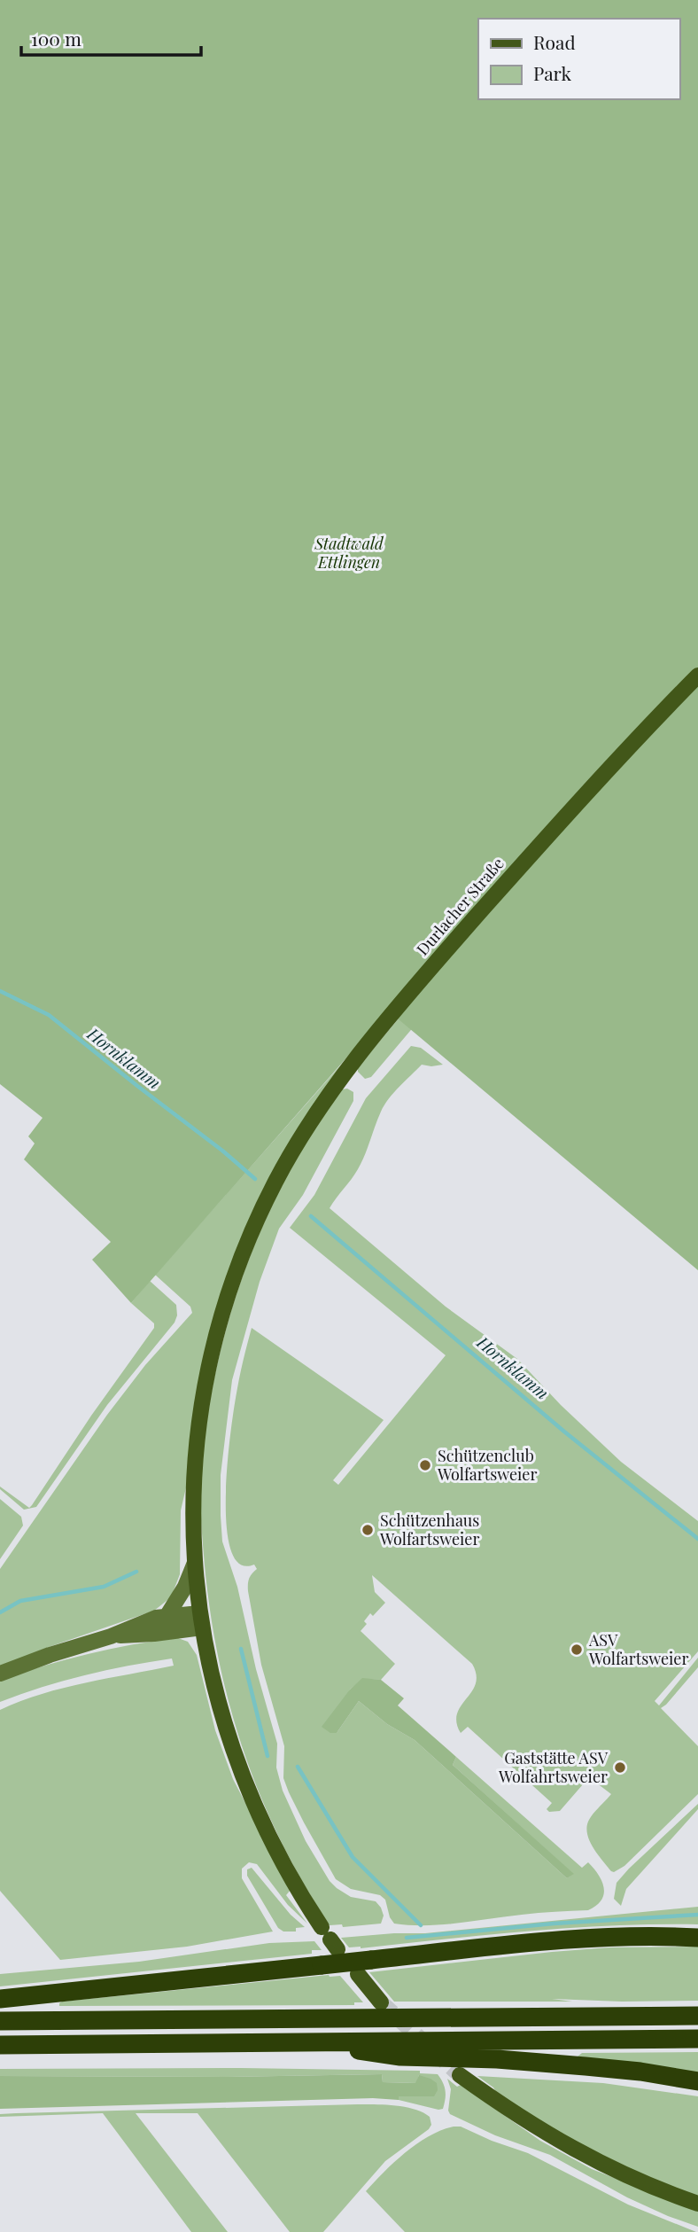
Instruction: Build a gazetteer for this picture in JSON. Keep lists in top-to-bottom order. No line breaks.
{"streets":{"main road":["Durlacher Straße"]},"water":["Hornklamm"],"parks":["Stadtwald Ettlingen"],"places":["Schützenclub Wolfartsweier","Schützenhaus Wolfartsweier","ASV Wolfartsweier","Gaststätte ASV Wolfahrtsweier"],"legend":["Road","Park"],"scale_bar":"100 m"}
